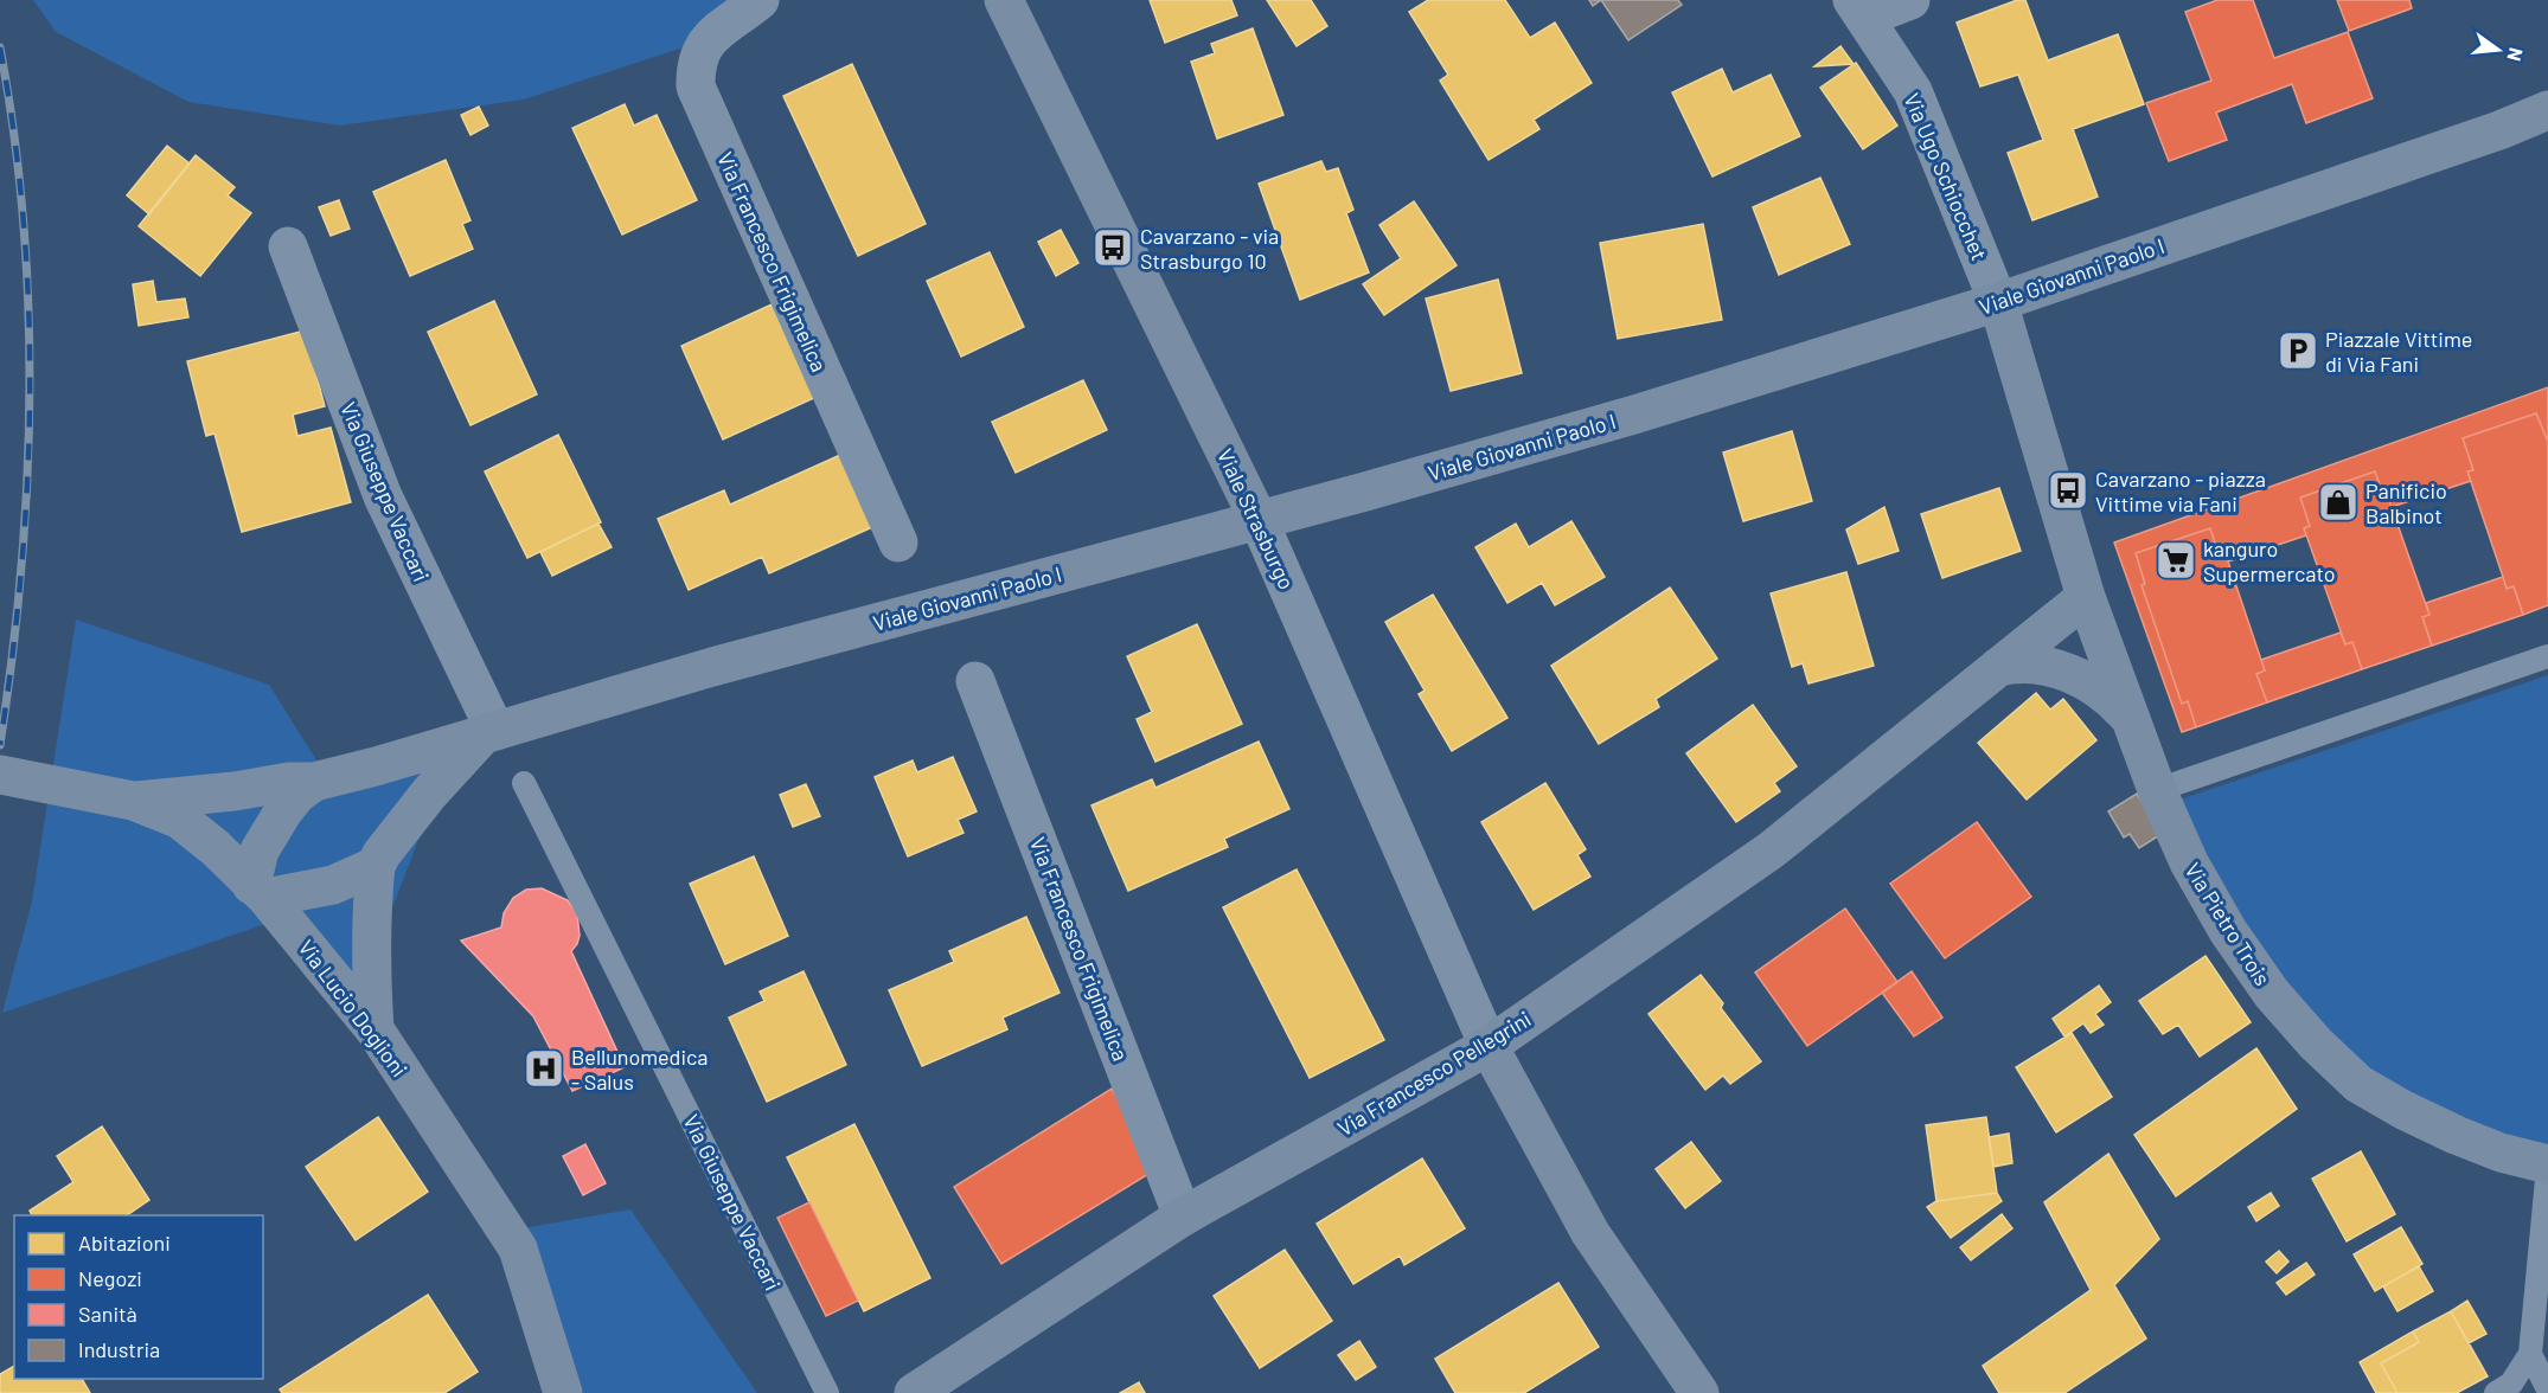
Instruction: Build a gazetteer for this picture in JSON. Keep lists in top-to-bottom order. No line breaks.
{"streets":{"street":["Via Ugo Schiocchet","Via Francesco Frigimelica","Viale Giovanni Paolo I","Via Giuseppe Vaccari","Viale Strasburgo","Via Pietro Trois","Via Lucio Doglioni","Via Francesco Pellegrini"]},"crossings":[["Via Ugo Schiocchet","Viale Giovanni Paolo I"],["Via Ugo Schiocchet","Via Pietro Trois"],["Via Francesco Frigimelica","Via Francesco Pellegrini"],["Viale Giovanni Paolo I","Via Giuseppe Vaccari"],["Viale Giovanni Paolo I","Viale Strasburgo"],["Viale Giovanni Paolo I","Via Pietro Trois"],["Viale Giovanni Paolo I","Via Lucio Doglioni"],["Viale Strasburgo","Via Francesco Pellegrini"],["Via Pietro Trois","Via Francesco Pellegrini"]],"places":{"bus stop":["Cavarzano - via Strasburgo 10","Cavarzano - piazza Vittime via Fani"],"parking":["Piazzale Vittime di Via Fani"],"shop":["Panificio Balbinot"],"supermarket":["kanguro Supermercato"],"hospital":["Bellunomedica - Salus"]},"legend":["Abitazioni","Negozi","Sanità","Industria"],"north":"right"}
